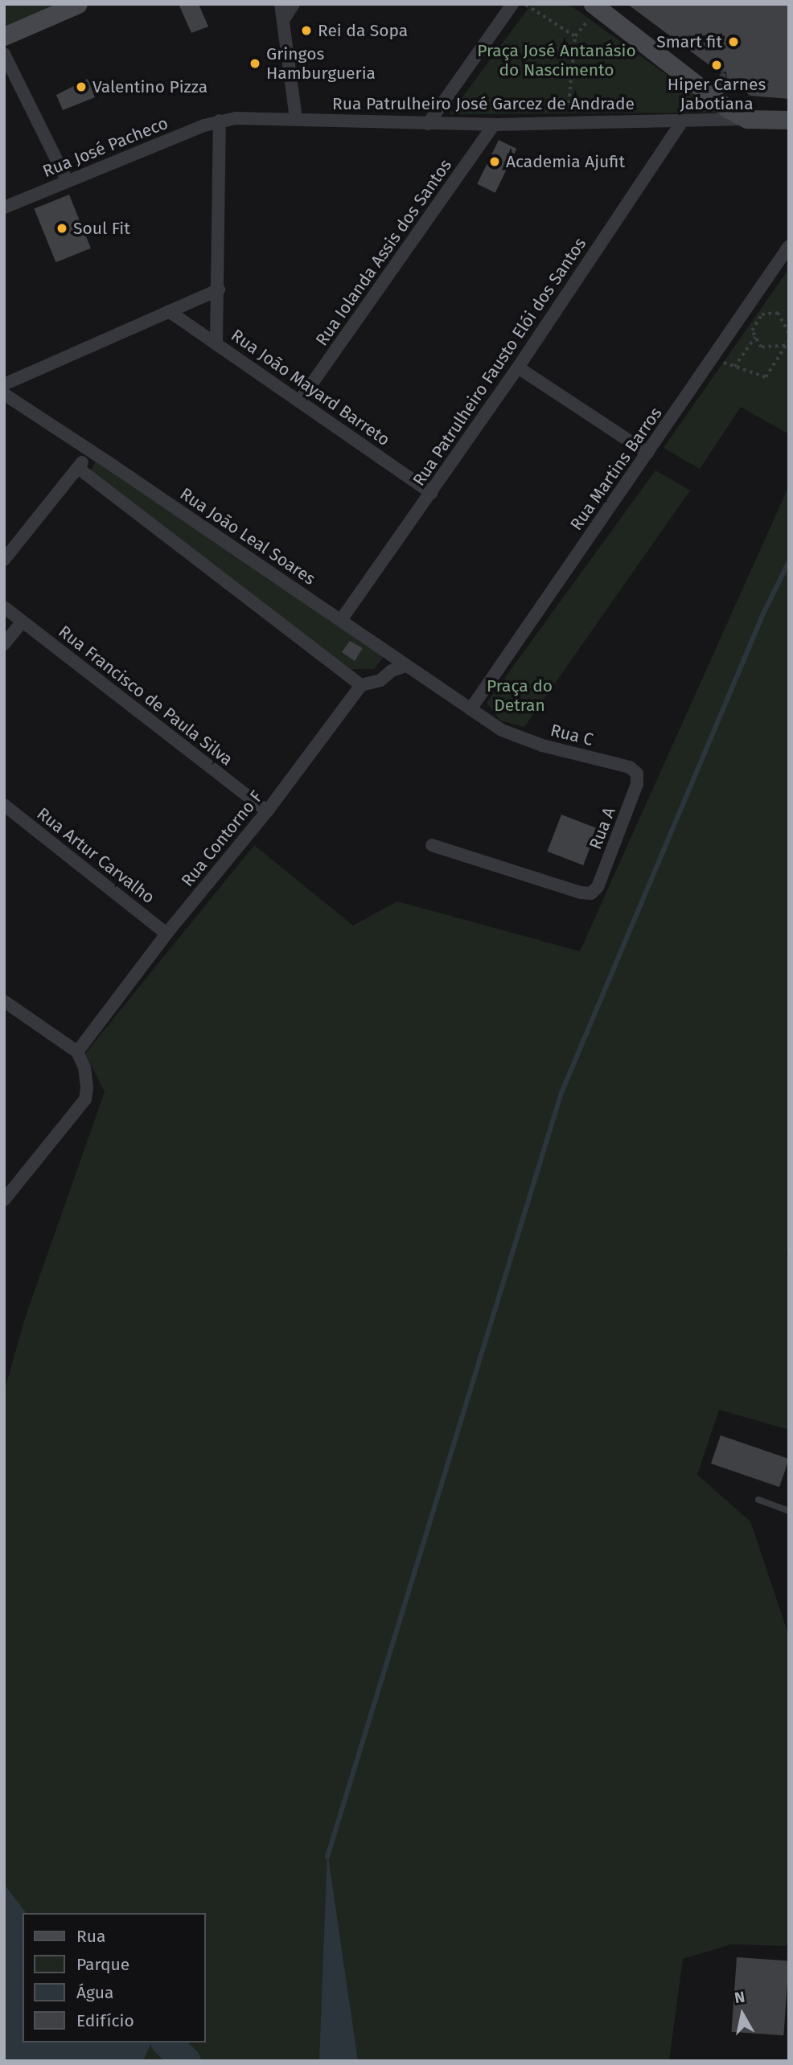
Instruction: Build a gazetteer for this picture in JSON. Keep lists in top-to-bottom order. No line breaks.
{"streets":{"street":["Rua Patrulheiro José Garcez de Andrade","Rua José Pacheco","Rua Iolanda Assis dos Santos","Rua Patrulheiro Fausto Elói dos Santos","Rua João Mayard Barreto","Rua Martins Barros","Rua João Leal Soares","Rua Francisco de Paula Silva","Rua C","Rua A","Rua Contorno F","Rua Artur Carvalho"]},"crossings":[["Rua Patrulheiro José Garcez de Andrade","Rua José Pacheco"],["Rua Patrulheiro José Garcez de Andrade","Rua Iolanda Assis dos Santos"],["Rua Patrulheiro José Garcez de Andrade","Rua Patrulheiro Fausto Elói dos Santos"],["Rua Iolanda Assis dos Santos","Rua João Mayard Barreto"],["Rua Patrulheiro Fausto Elói dos Santos","Rua João Mayard Barreto"],["Rua Patrulheiro Fausto Elói dos Santos","Rua João Leal Soares"],["Rua Martins Barros","Rua João Leal Soares"],["Rua Martins Barros","Rua C"],["Rua João Leal Soares","Rua C"],["Rua Francisco de Paula Silva","Rua Contorno F"],["Rua C","Rua A"],["Rua Contorno F","Rua Artur Carvalho"]],"parks":["Praça José Antanásio do Nascimento","Praça do Detran"],"places":["Rei da Sopa","Smart fit","Gringos Hamburgueria","Hiper Carnes Jabotiana","Valentino Pizza","Academia Ajufit","Soul Fit"],"legend":["Rua","Parque","Água","Edifício"],"north":"top"}
